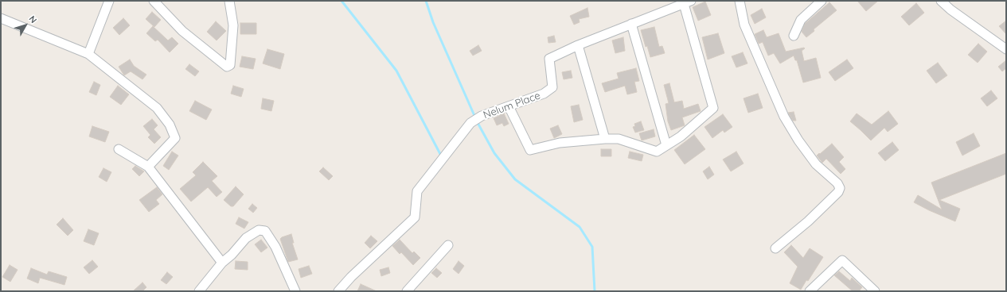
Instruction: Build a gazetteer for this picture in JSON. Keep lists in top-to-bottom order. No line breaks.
{"streets":{"street":["Nelum Place"]},"north":"top right"}
